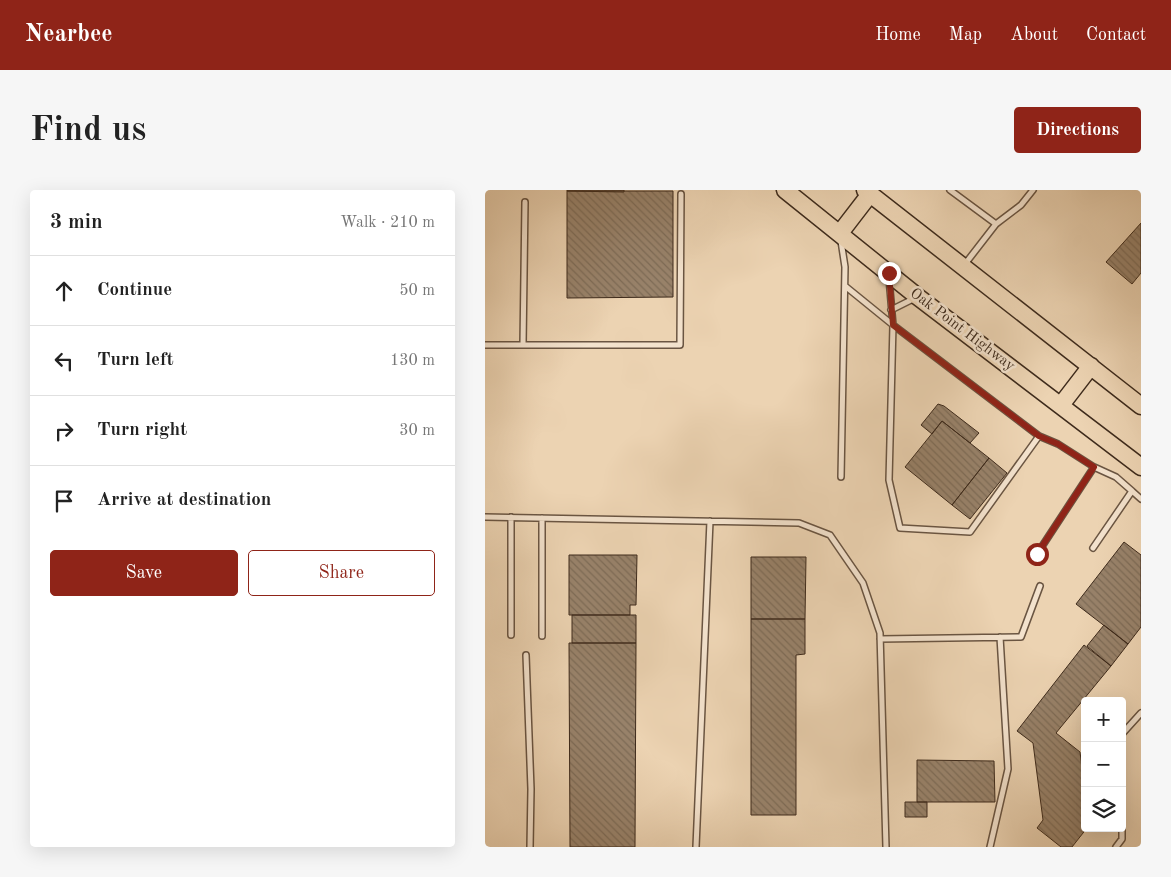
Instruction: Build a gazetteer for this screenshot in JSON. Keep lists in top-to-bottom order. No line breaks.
{"streets":{"main road":["Oak Point Highway"]},"page":{"header":"Nearbee","nav":["Home","Map","About","Contact"],"buttons":["Directions",["Save","Share"]],"title":"Find us","heading":["3 min","Walk · 210 m"],"list":[["Continue","50 m"],["Turn left","130 m"],["Turn right","30 m"],"Arrive at destination"],"map_buttons":["+","−"]}}
